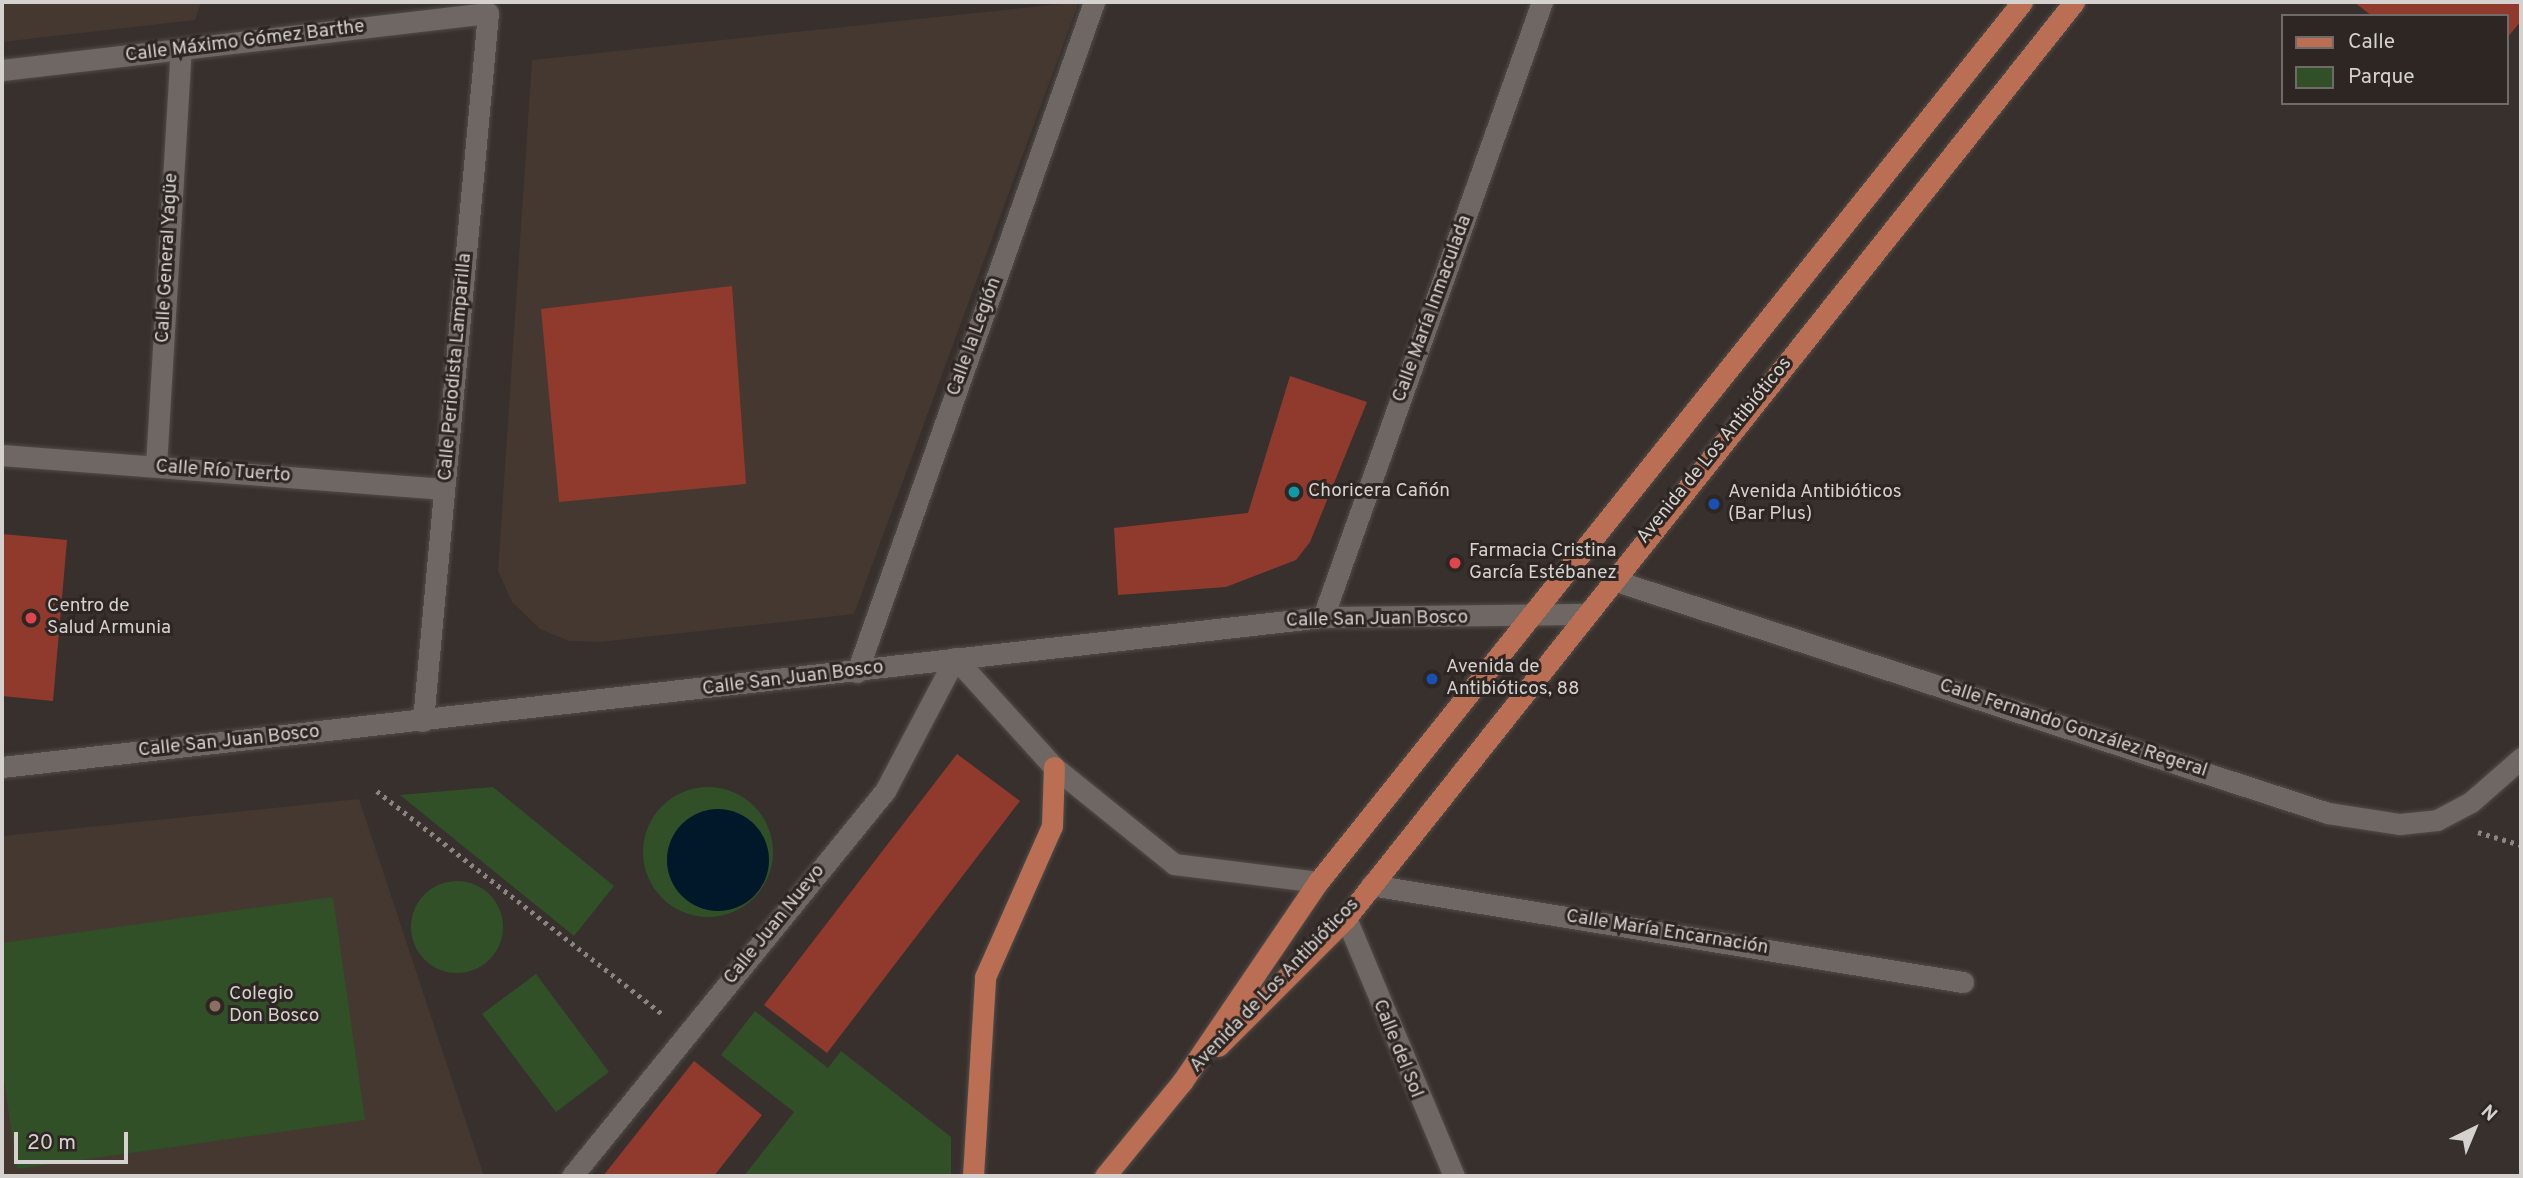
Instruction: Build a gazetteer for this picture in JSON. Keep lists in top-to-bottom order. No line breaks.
{"streets":{"main road":["Avenida de Los Antibióticos"],"street":["Calle Máximo Gómez Barthe","Calle General Yagüe","Calle María Inmaculada","Calle la Legión","Calle Periodista Lamparilla","Calle Río Tuerto","Calle San Juan Bosco","Calle Fernando González Regeral","Calle Juan Nuevo","Calle María Encarnación","Calle del Sol"]},"crossings":[["Calle Máximo Gómez Barthe","Calle General Yagüe"],["Calle Máximo Gómez Barthe","Calle Periodista Lamparilla"],["Calle General Yagüe","Calle Río Tuerto"],["Calle María Inmaculada","Calle San Juan Bosco"],["Calle la Legión","Calle San Juan Bosco"],["Calle Periodista Lamparilla","Calle Río Tuerto"],["Calle Periodista Lamparilla","Calle San Juan Bosco"],["Avenida de Los Antibióticos","Calle San Juan Bosco"],["Avenida de Los Antibióticos","Calle Fernando González Regeral"],["Avenida de Los Antibióticos","Calle María Encarnación"],["Avenida de Los Antibióticos","Calle del Sol"],["Calle San Juan Bosco","Calle Juan Nuevo"]],"places":["Choricera Cañón","Avenida Antibióticos (Bar Plus)","Farmacia Cristina García Estébanez","Centro de Salud Armunia","Avenida de Antibióticos, 88","Colegio Don Bosco"],"legend":["Calle","Parque"],"scale_bar":"20 m","north":"top right"}
